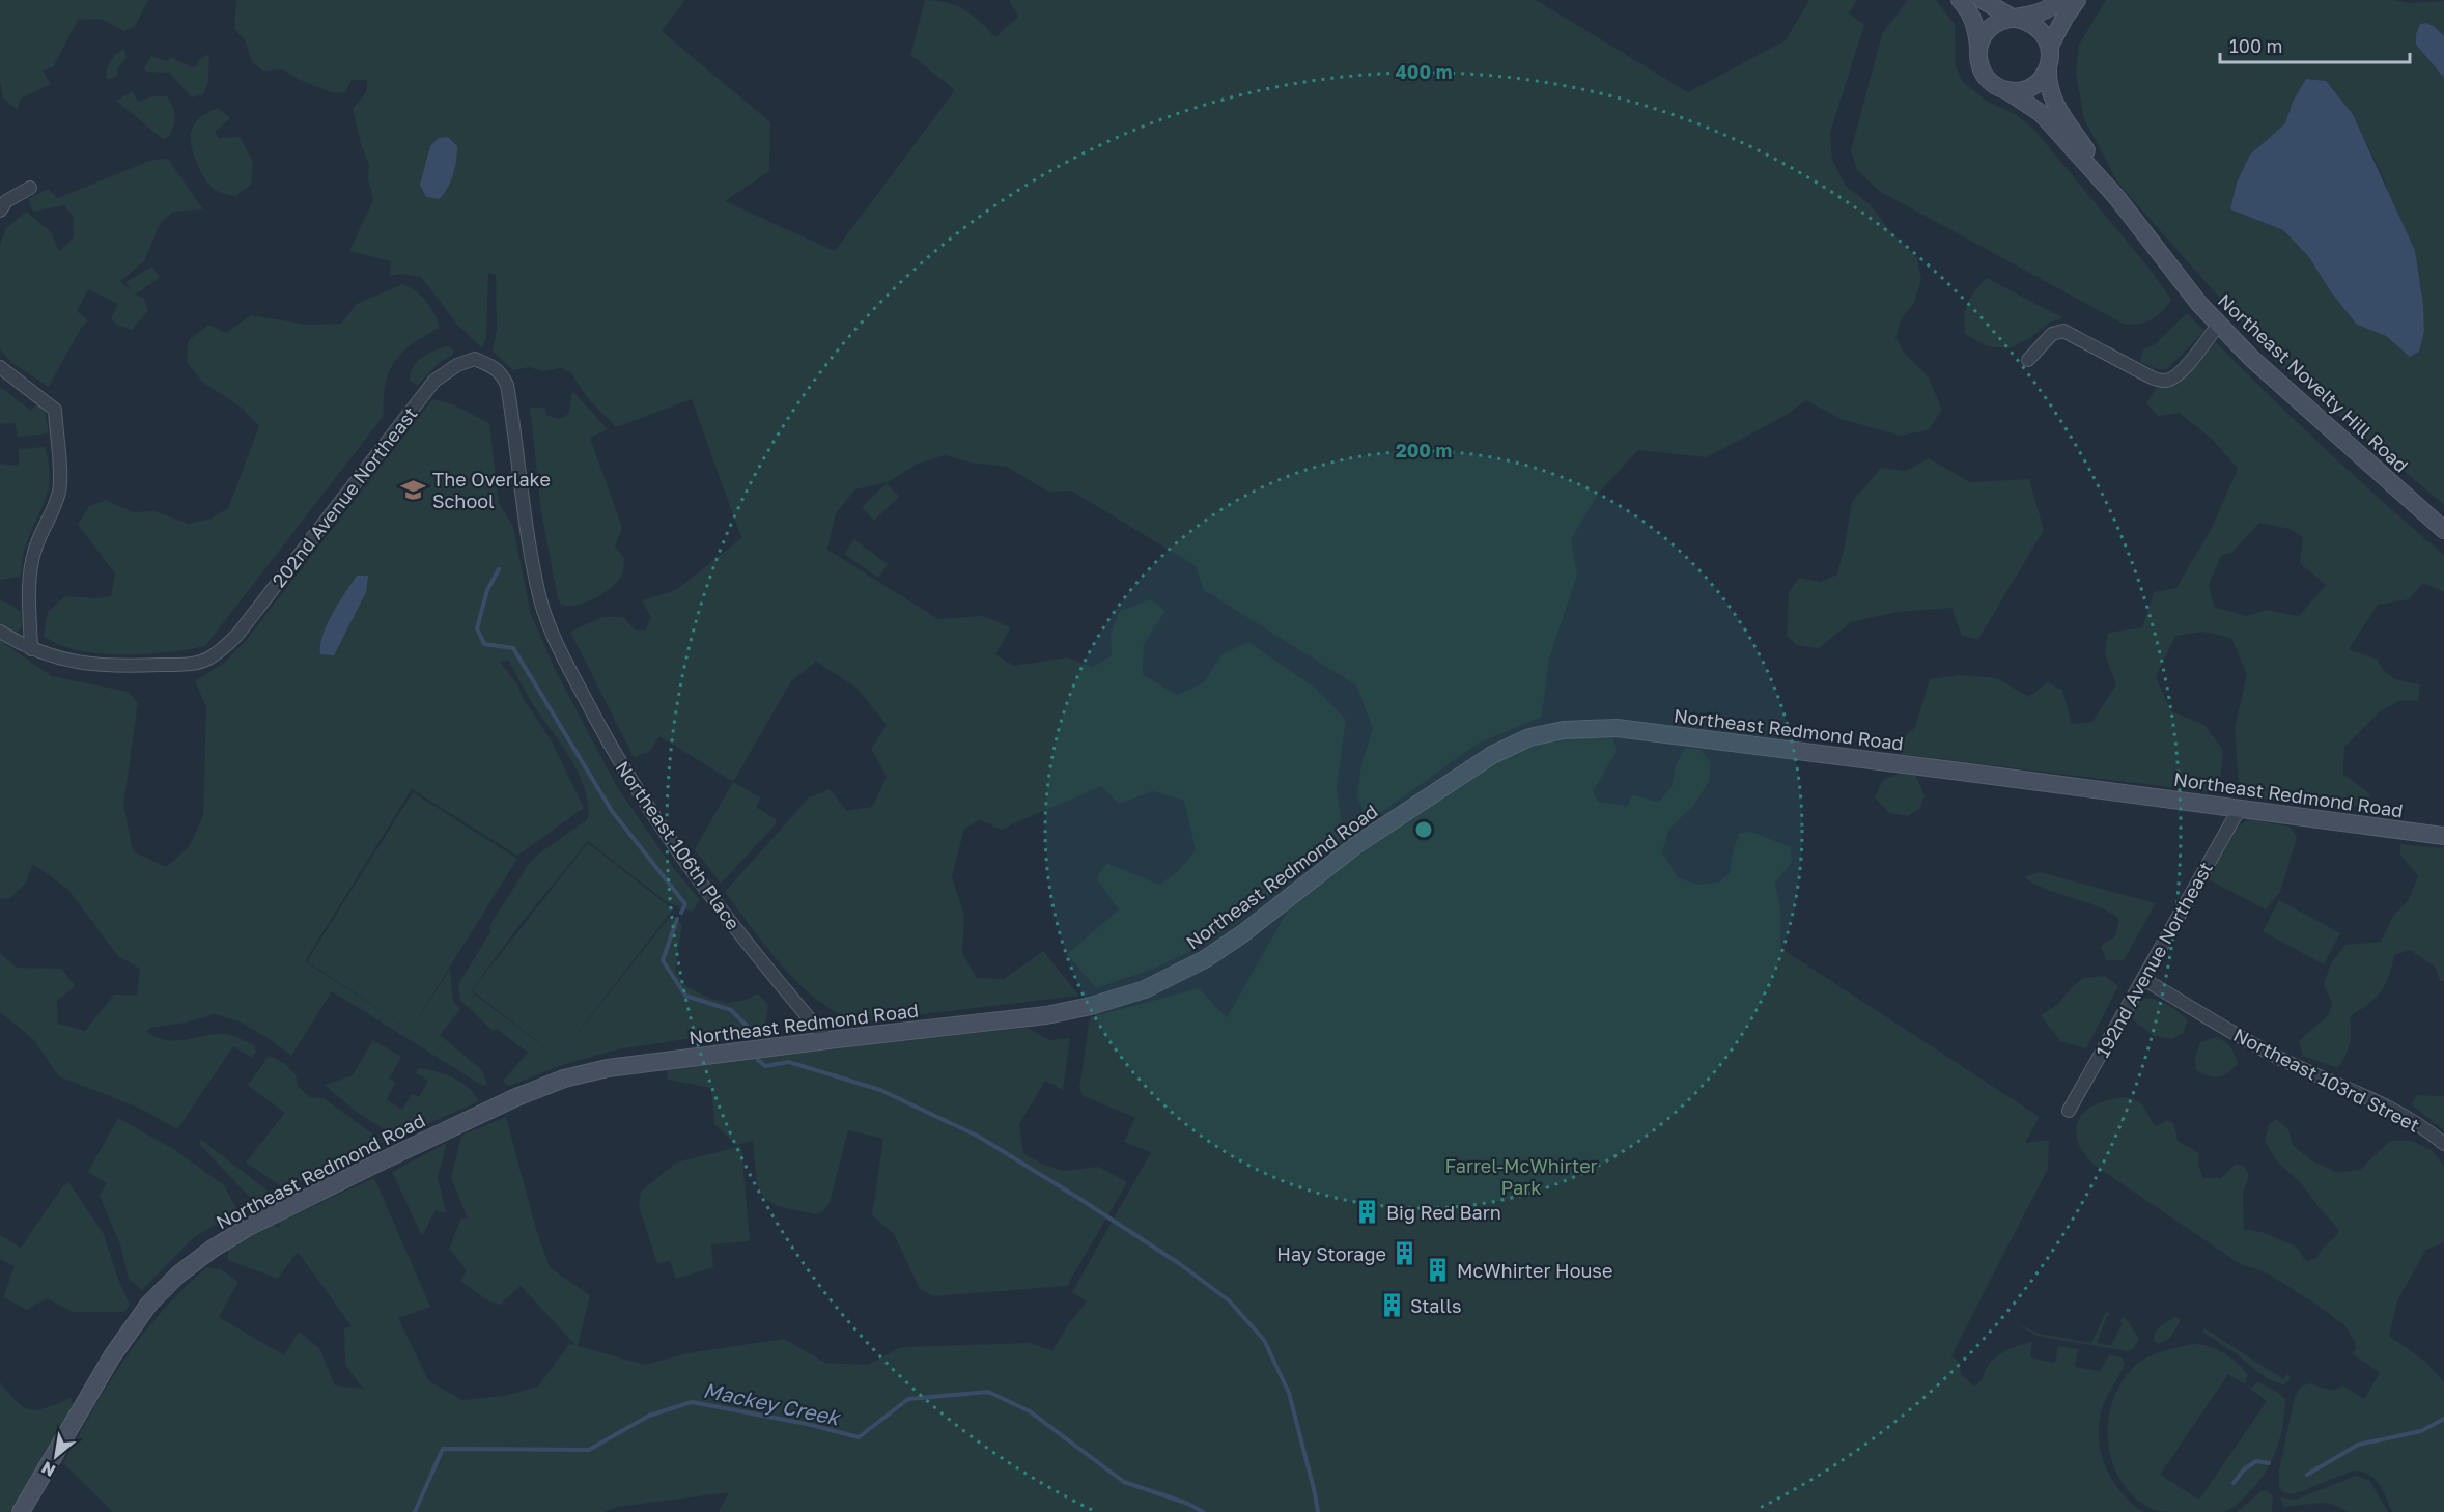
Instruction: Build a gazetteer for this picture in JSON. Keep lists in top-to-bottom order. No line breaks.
{"streets":{"street":["Northeast Novelty Hill Road","202nd Avenue Northeast","Northeast Redmond Road","Northeast 106th Place","192nd Avenue Northeast","Northeast 103rd Street"]},"crossings":[["202nd Avenue Northeast","Northeast 106th Place"],["Northeast Redmond Road","Northeast 106th Place"],["Northeast Redmond Road","192nd Avenue Northeast"],["192nd Avenue Northeast","Northeast 103rd Street"]],"water":["Mackey Creek"],"parks":["Farrel-McWhirter Park"],"places":{"school or university":["The Overlake School"],"building":["Big Red Barn","Hay Storage","McWhirter House","Stalls"]},"scale_bar":"100 m","north":"bottom left","rings":["400 m","200 m"]}
